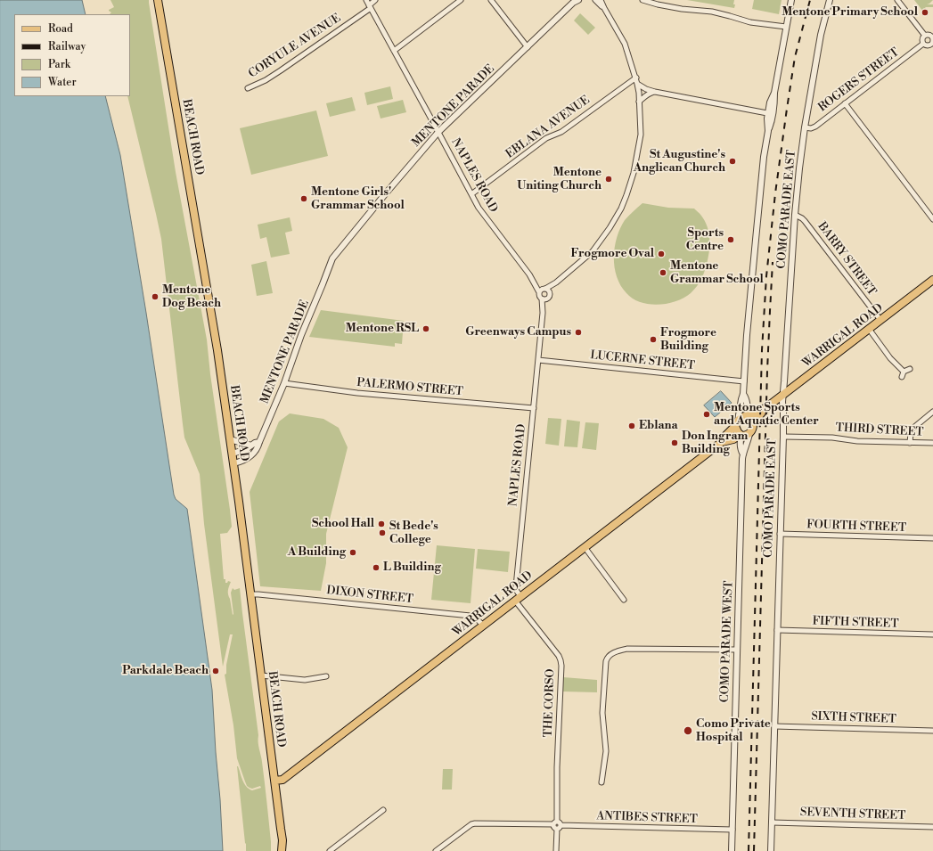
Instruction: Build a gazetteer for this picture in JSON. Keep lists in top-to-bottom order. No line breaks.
{"streets":{"main road":["BEACH ROAD","WARRIGAL ROAD"],"street":["CORYULE AVENUE","ROGERS STREET","MENTONE PARADE","EBLANA AVENUE","NAPLES ROAD","COMO PARADE EAST","BARRY STREET","LUCERNE STREET","PALERMO STREET","THIRD STREET","FOURTH STREET","DIXON STREET","FIFTH STREET","COMO PARADE WEST","THE CORSO","SIXTH STREET","SEVENTH STREET","ANTIBES STREET"]},"crossings":[["CORYULE AVENUE","NAPLES ROAD"],["ROGERS STREET","COMO PARADE EAST"],["MENTONE PARADE","BEACH ROAD"],["MENTONE PARADE","NAPLES ROAD"],["MENTONE PARADE","PALERMO STREET"],["EBLANA AVENUE","NAPLES ROAD"],["BEACH ROAD","WARRIGAL ROAD"],["BEACH ROAD","DIXON STREET"],["NAPLES ROAD","WARRIGAL ROAD"],["NAPLES ROAD","LUCERNE STREET"],["NAPLES ROAD","PALERMO STREET"],["NAPLES ROAD","THE CORSO"],["COMO PARADE EAST","BARRY STREET"],["COMO PARADE EAST","WARRIGAL ROAD"],["COMO PARADE EAST","THIRD STREET"],["COMO PARADE EAST","FOURTH STREET"],["COMO PARADE EAST","FIFTH STREET"],["COMO PARADE EAST","SIXTH STREET"],["COMO PARADE EAST","SEVENTH STREET"],["BARRY STREET","WARRIGAL ROAD"],["WARRIGAL ROAD","DIXON STREET"],["WARRIGAL ROAD","COMO PARADE WEST"],["WARRIGAL ROAD","THE CORSO"],["COMO PARADE WEST","ANTIBES STREET"]],"places":["Mentone Primary School","St Augustine's Anglican Church","Mentone Uniting Church","Mentone Girls' Grammar School","Sports Centre","Frogmore Oval","Mentone Grammar School","Mentone Dog Beach","Mentone RSL","Greenways Campus","Frogmore Building","Mentone Sports and Aquatic Center","Eblana","Don Ingram Building","School Hall","St Bede's College","A Building","L Building","Parkdale Beach","Como Private Hospital"],"legend":["Road","Railway","Park","Water"]}
